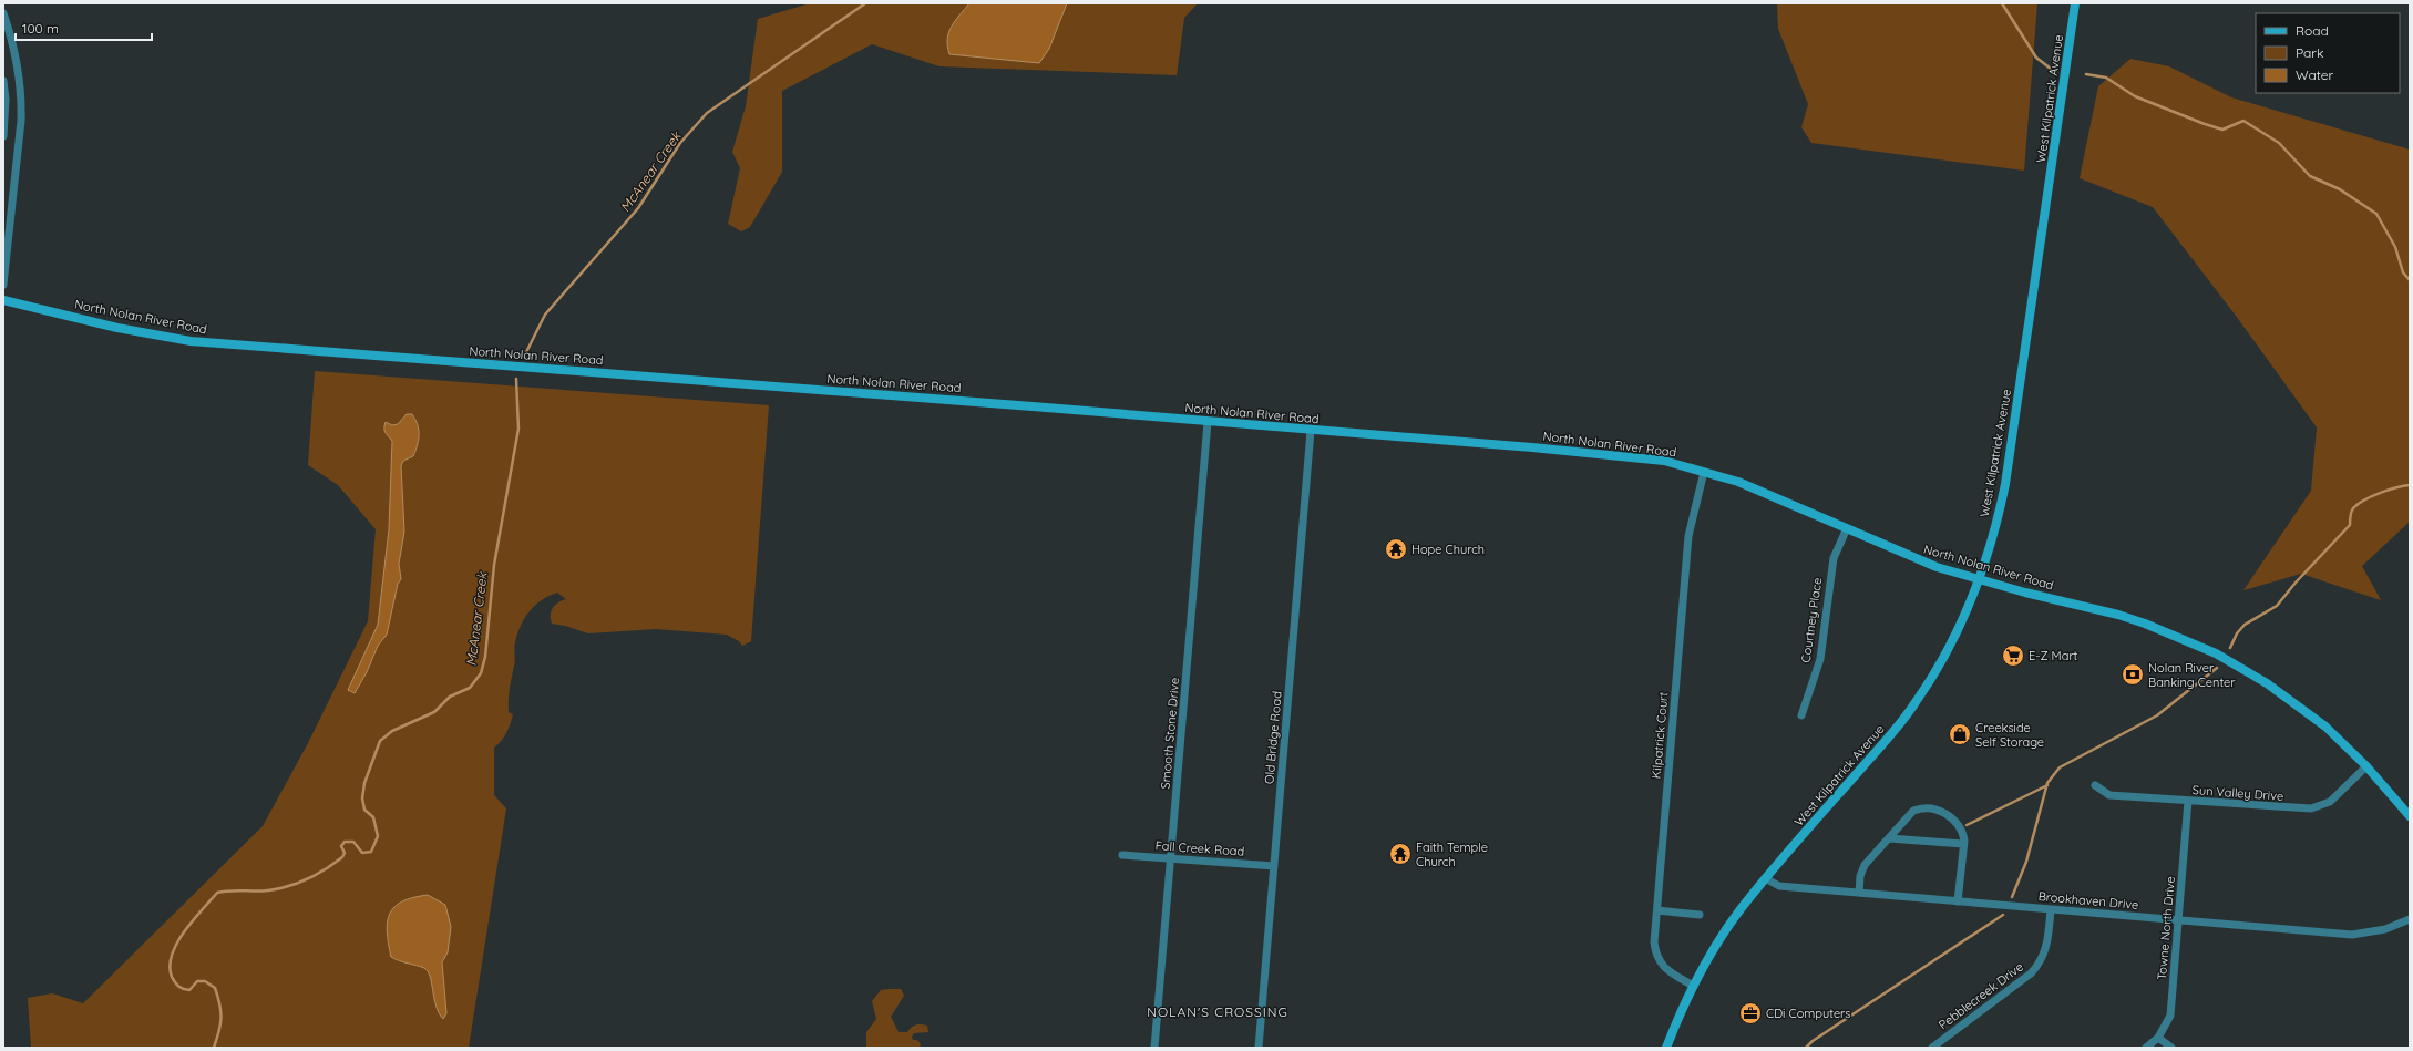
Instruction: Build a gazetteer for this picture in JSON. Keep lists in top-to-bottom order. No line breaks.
{"streets":{"main road":["West Kilpatrick Avenue","North Nolan River Road"],"street":["Courtney Place","Smooth Stone Drive","Kilpatrick Court","Old Bridge Road","Sun Valley Drive","Fall Creek Road","Brookhaven Drive","Towne North Drive","Pebblecreek Drive"]},"crossings":[["West Kilpatrick Avenue","North Nolan River Road"],["West Kilpatrick Avenue","Kilpatrick Court"],["West Kilpatrick Avenue","Brookhaven Drive"],["North Nolan River Road","Courtney Place"],["North Nolan River Road","Smooth Stone Drive"],["North Nolan River Road","Kilpatrick Court"],["North Nolan River Road","Old Bridge Road"],["North Nolan River Road","Sun Valley Drive"],["Smooth Stone Drive","Fall Creek Road"],["Old Bridge Road","Fall Creek Road"],["Sun Valley Drive","Towne North Drive"],["Brookhaven Drive","Towne North Drive"],["Brookhaven Drive","Pebblecreek Drive"]],"districts":["NOLAN'S CROSSING"],"water":["McAnear Creek"],"places":{"temple":["Hope Church","Faith Temple Church"],"supermarket":["E-Z Mart"],"bank":["Nolan River Banking Center"],"shop":["Creekside Self Storage"],"office":["CDi Computers"]},"legend":["Road","Park","Water"],"scale_bar":"100 m"}
